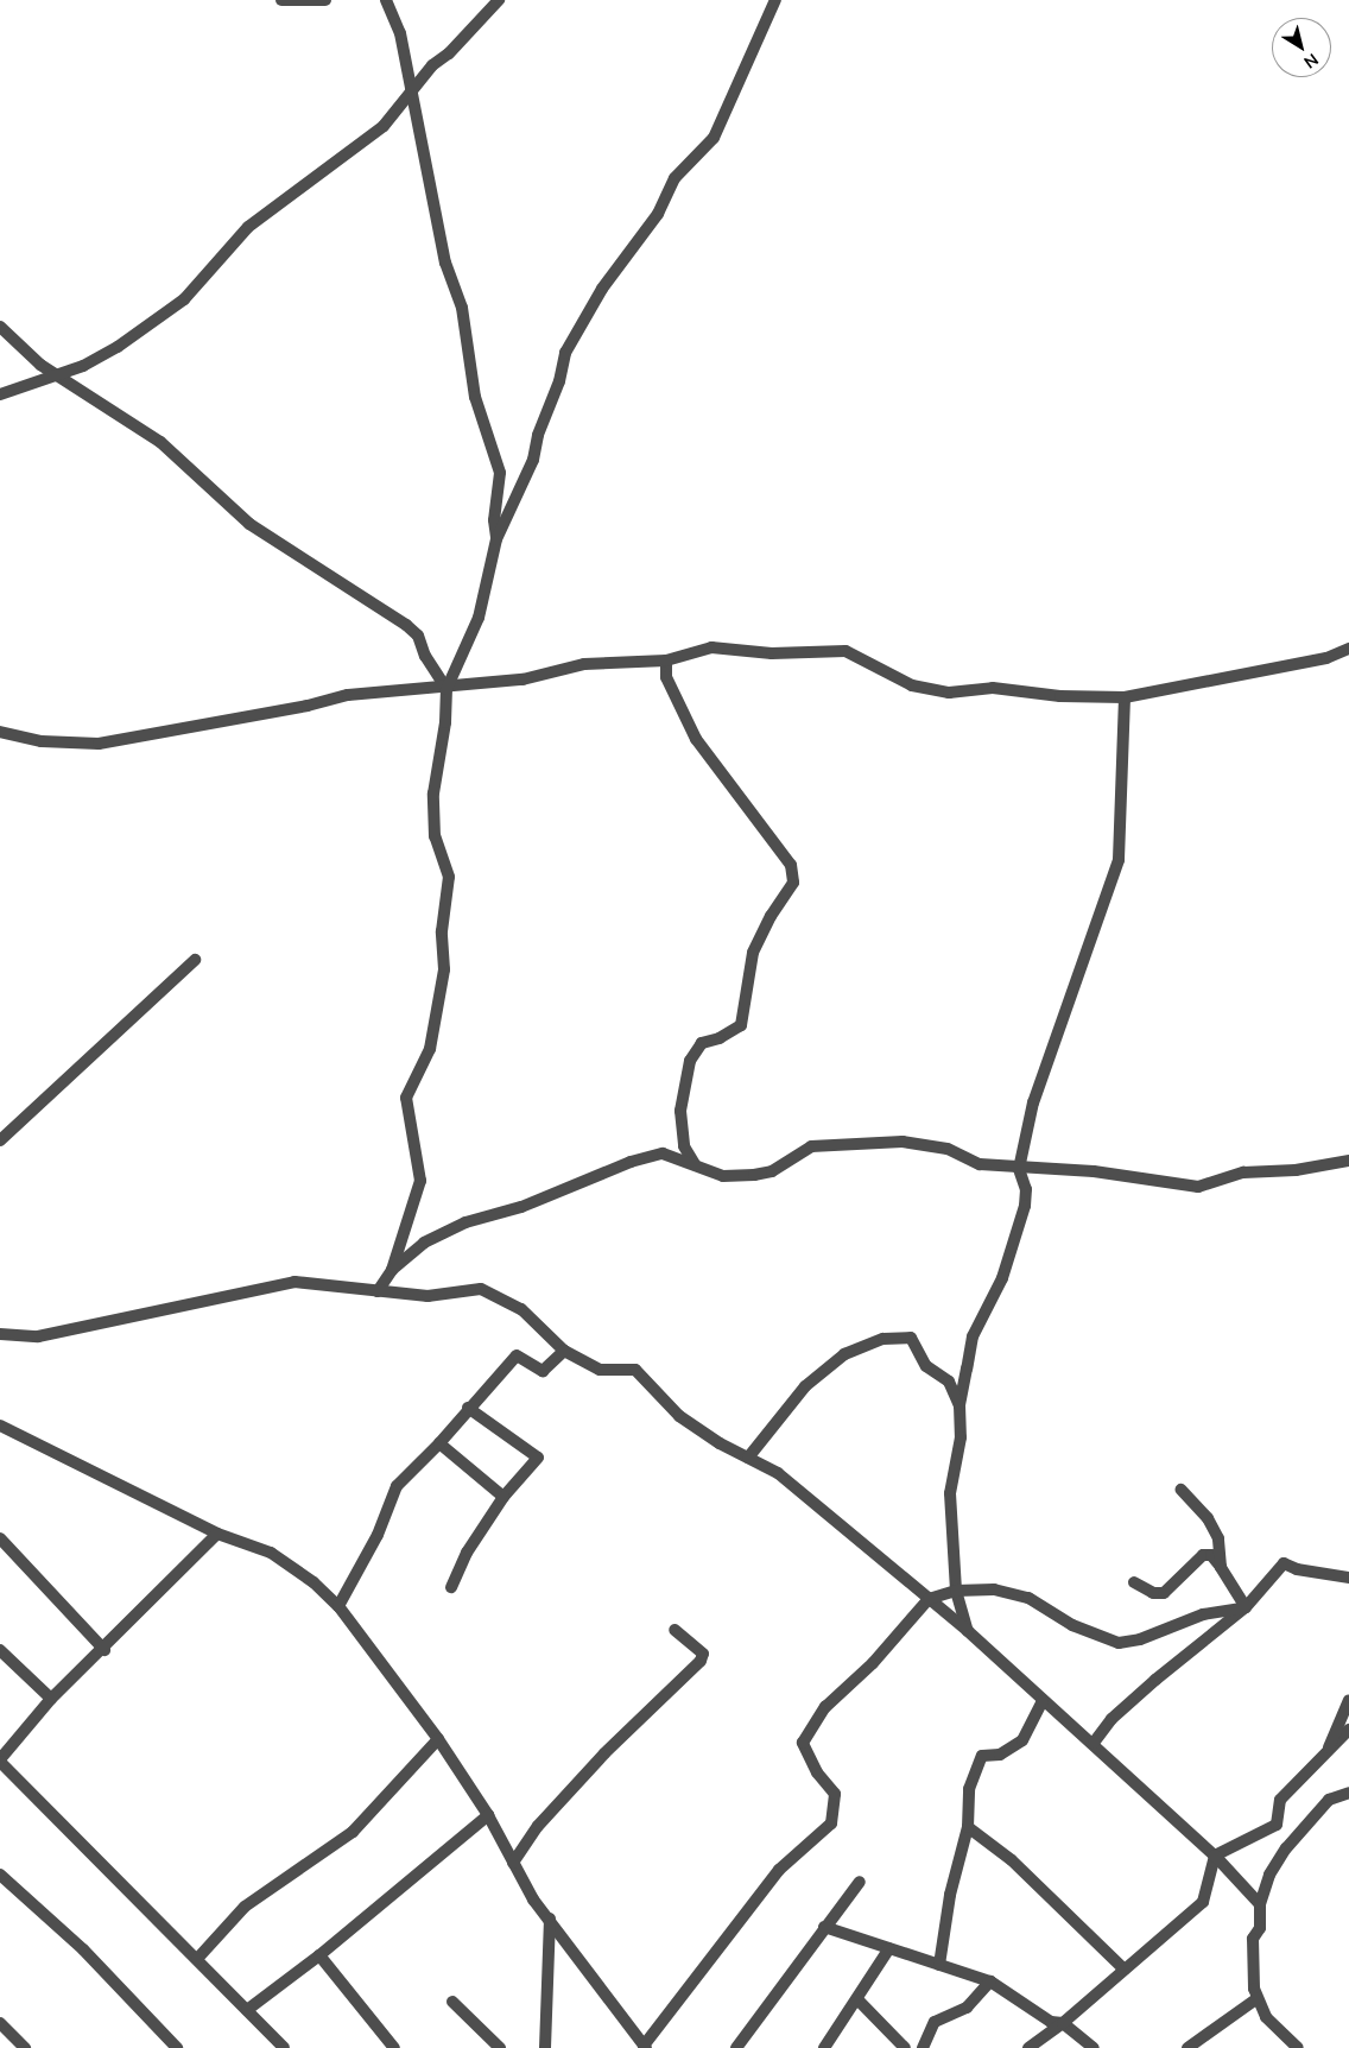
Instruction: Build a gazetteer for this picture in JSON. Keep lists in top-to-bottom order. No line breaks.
{"north":"bottom right"}
